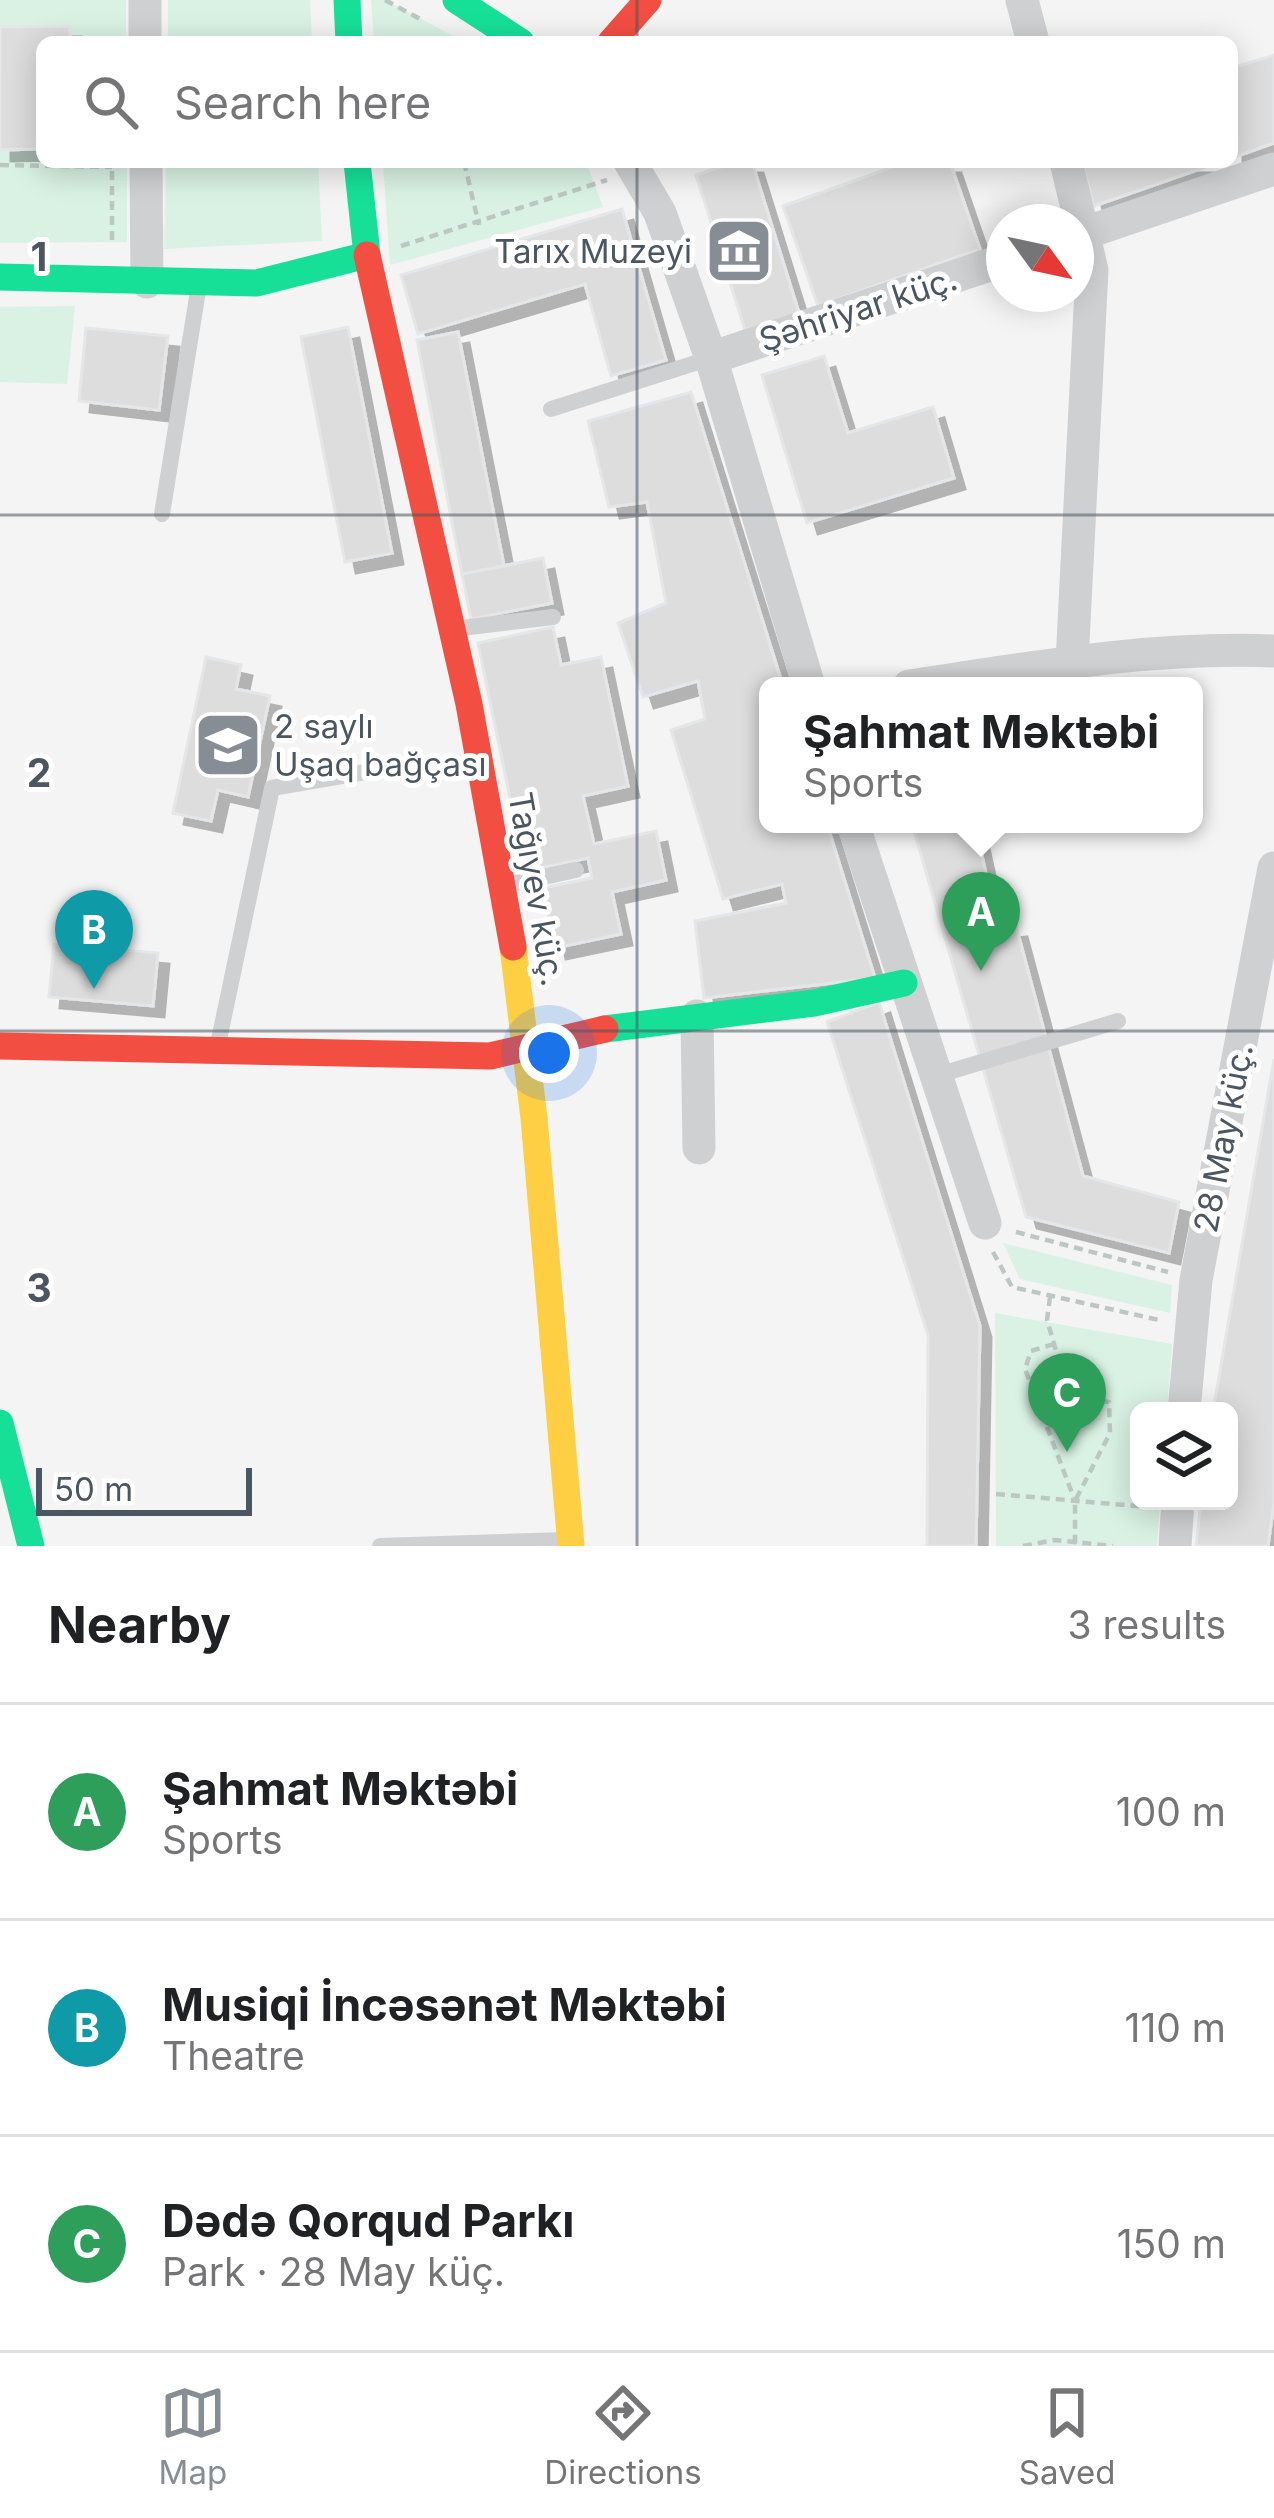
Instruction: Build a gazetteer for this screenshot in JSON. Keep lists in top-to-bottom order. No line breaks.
{"streets":{"street":["Şəhriyar küç.","Tağıyev küç.","28 May küç."]},"places":{"museum":["Tarıx Muzeyi"],"school or university":["2 saylı Uşaq bağçası"]},"scale_bar":"50 m","north":"bottom right","page":{"search":"Search here","popup":["Şahmat Məktəbi","Sports"],"pins":["A","B","C"],"scale":"50 m","heading":["Nearby","3 results"],"list":[{"mark":"A","name":"Şahmat Məktəbi","note":"Sports","value":"100 m"},{"mark":"B","name":"Musiqi İncəsənət Məktəbi","note":"Theatre","value":"110 m"},{"mark":"C","name":"Dədə Qorqud Parkı","note":"Park · 28 May küç.","value":"150 m"}],"nav":["Map","Directions","Saved"]},"grid":{"rows":["1","2","3"]}}
